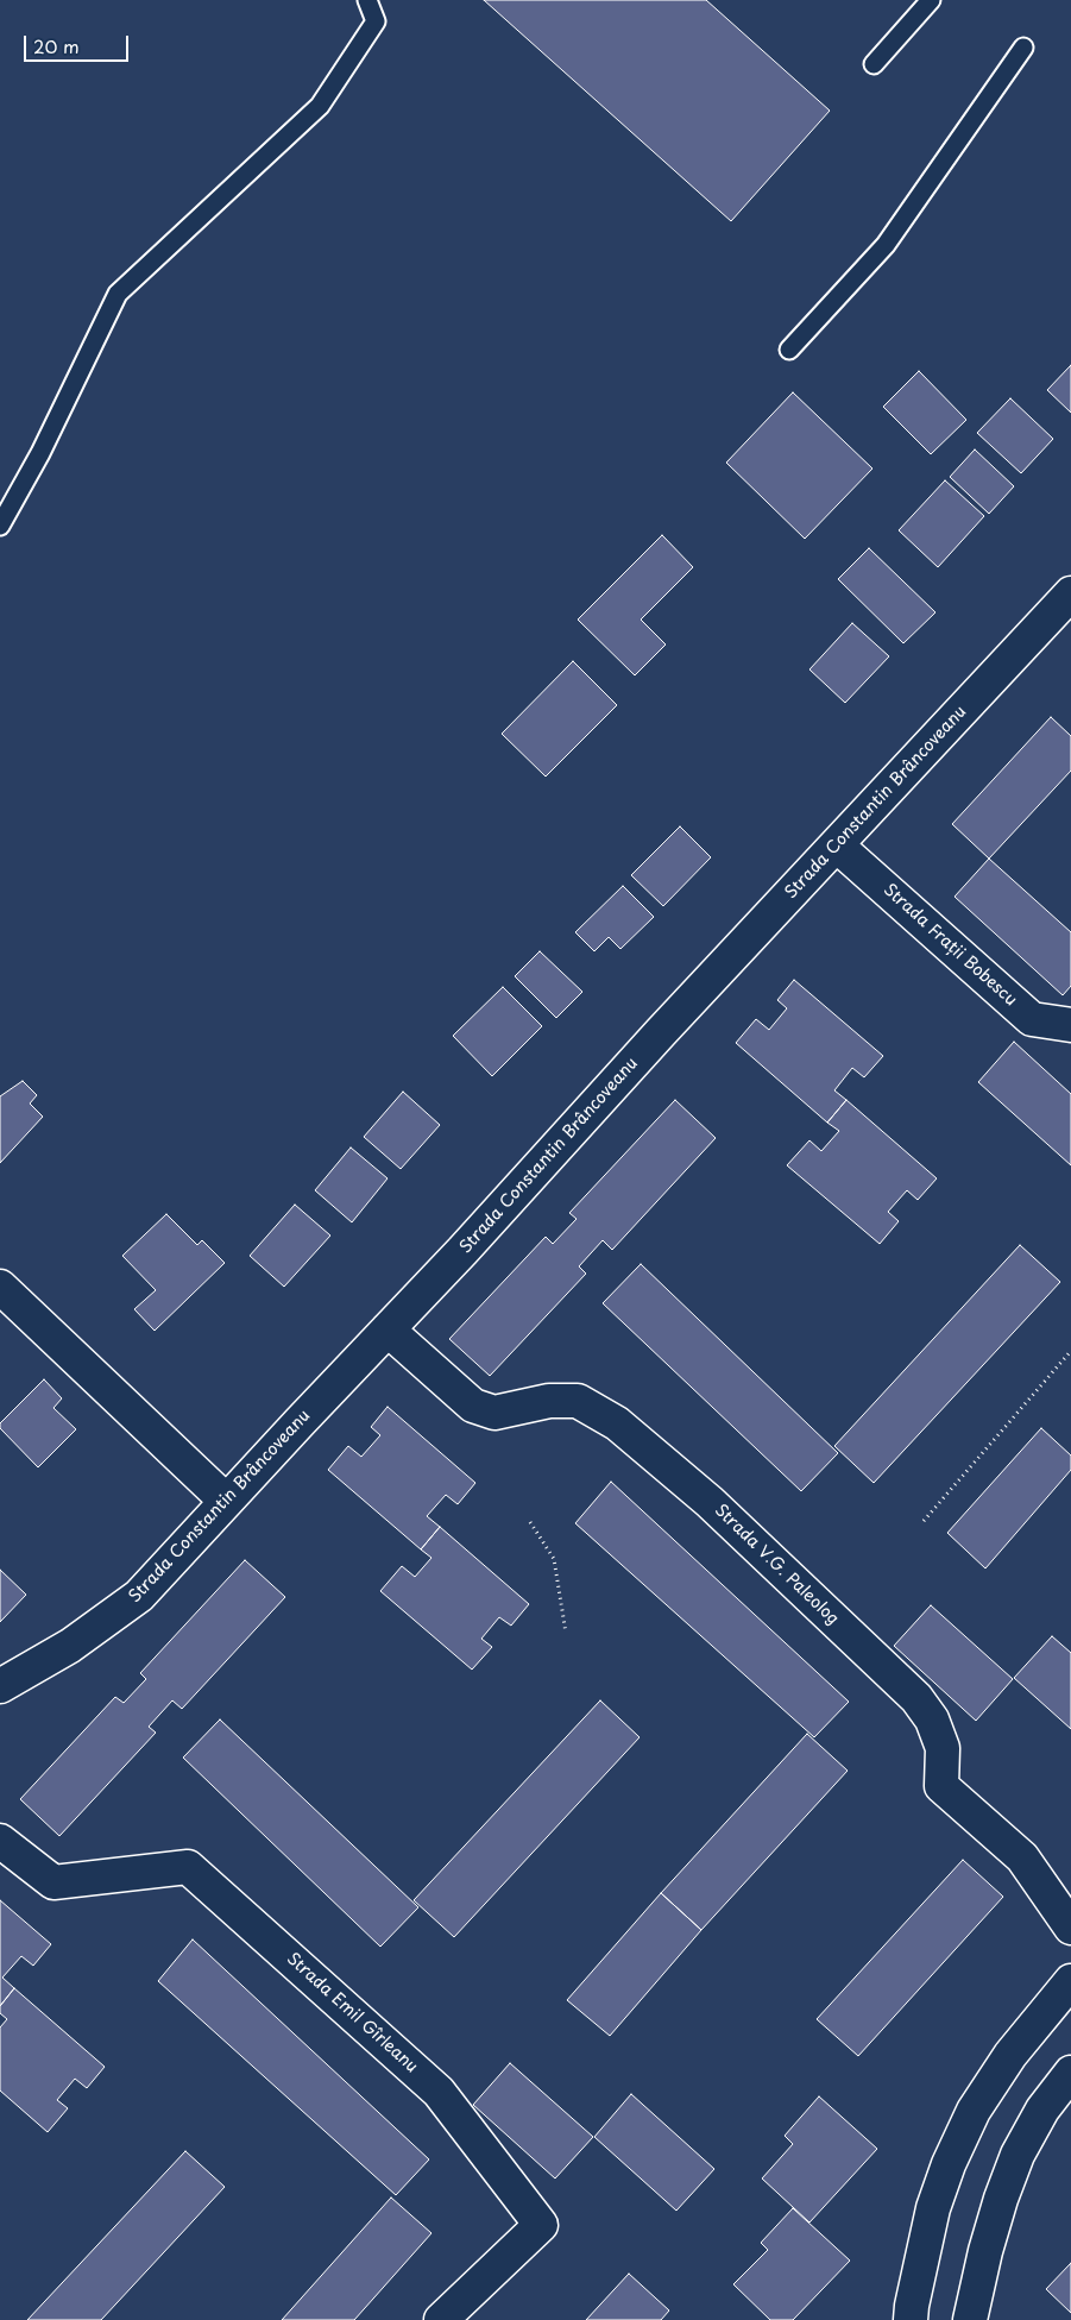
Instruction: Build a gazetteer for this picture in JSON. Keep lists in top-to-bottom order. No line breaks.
{"streets":{"street":["Strada Constantin Brâncoveanu","Strada Frații Bobescu","Strada V.G. Paleolog","Strada Emil Gîrleanu"]},"crossings":[["Strada Constantin Brâncoveanu","Strada Frații Bobescu"],["Strada Constantin Brâncoveanu","Strada V.G. Paleolog"]],"scale_bar":"20 m"}
